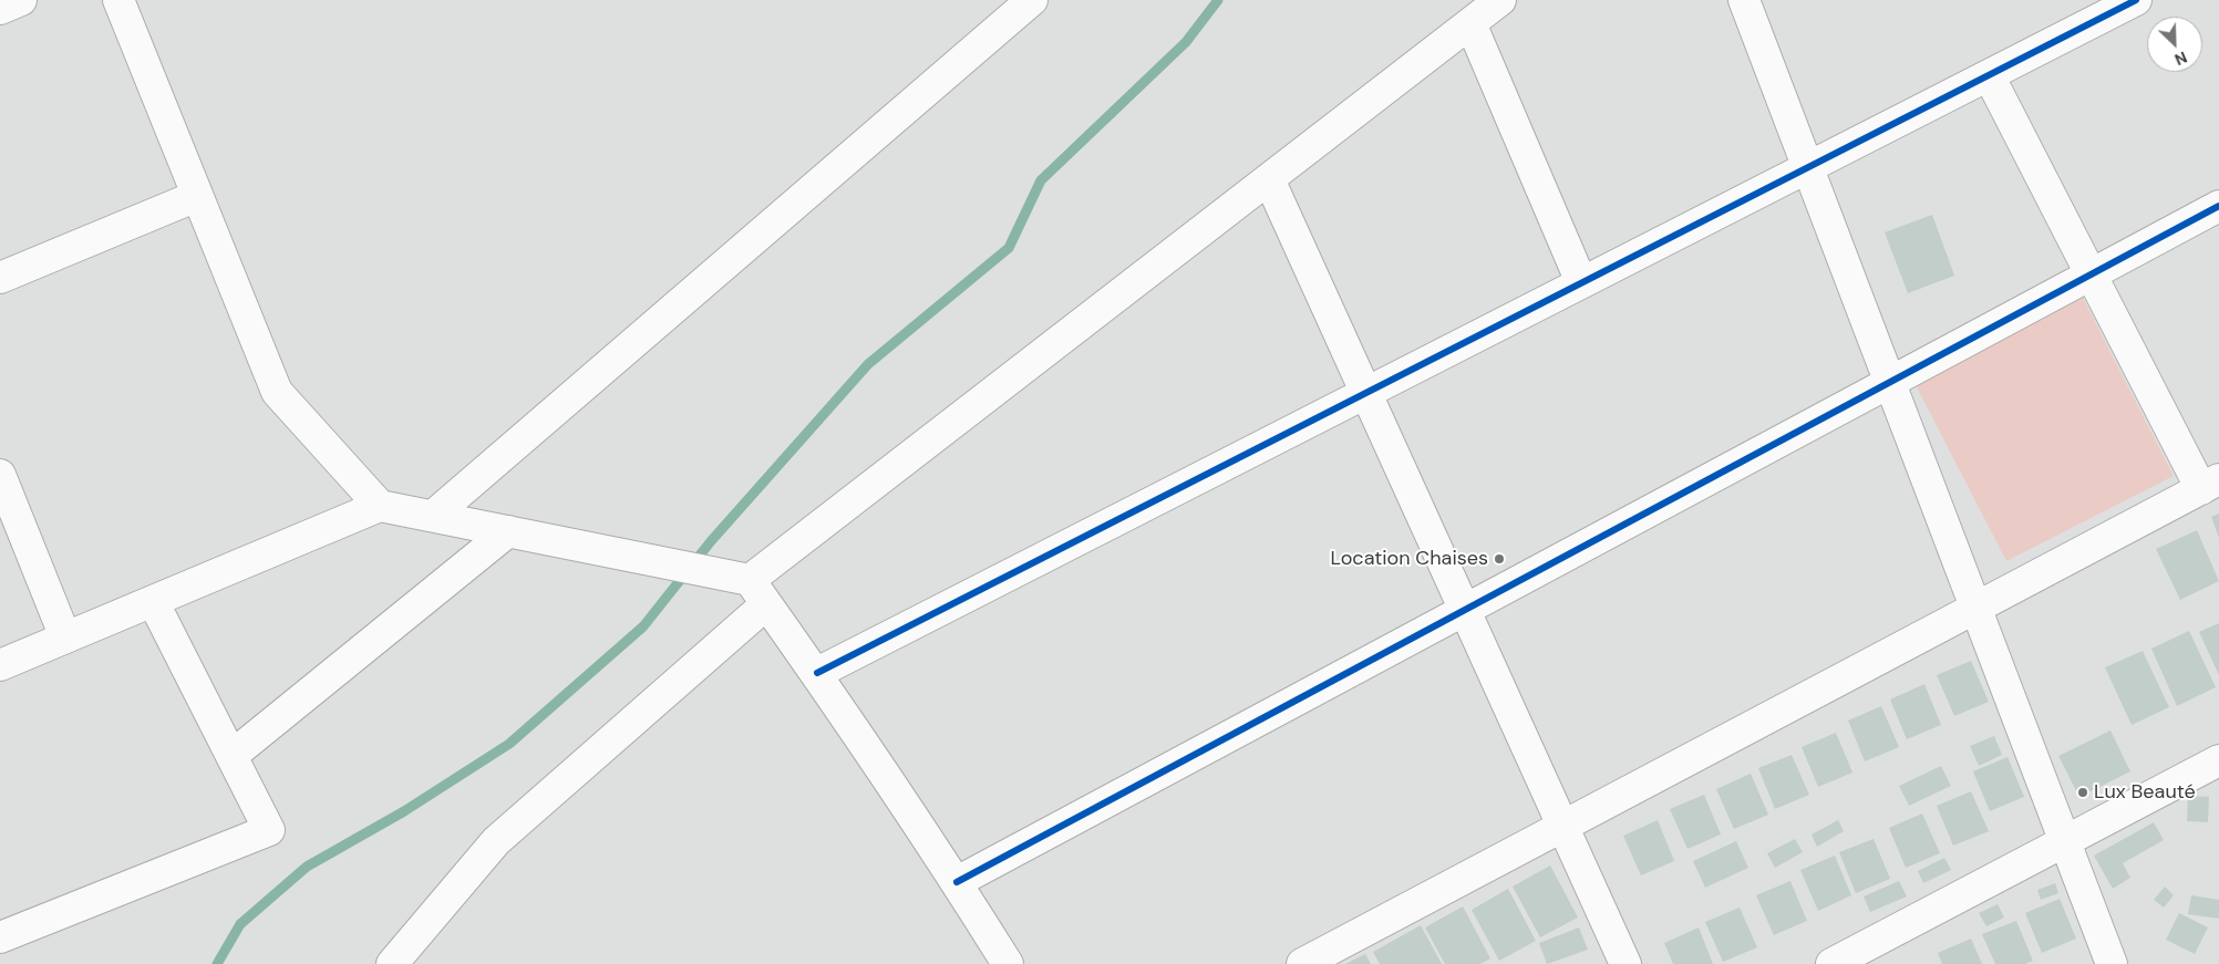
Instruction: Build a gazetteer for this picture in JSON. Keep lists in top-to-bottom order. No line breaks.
{"places":["Location Chaises","Lux Beauté"],"north":"bottom right"}
